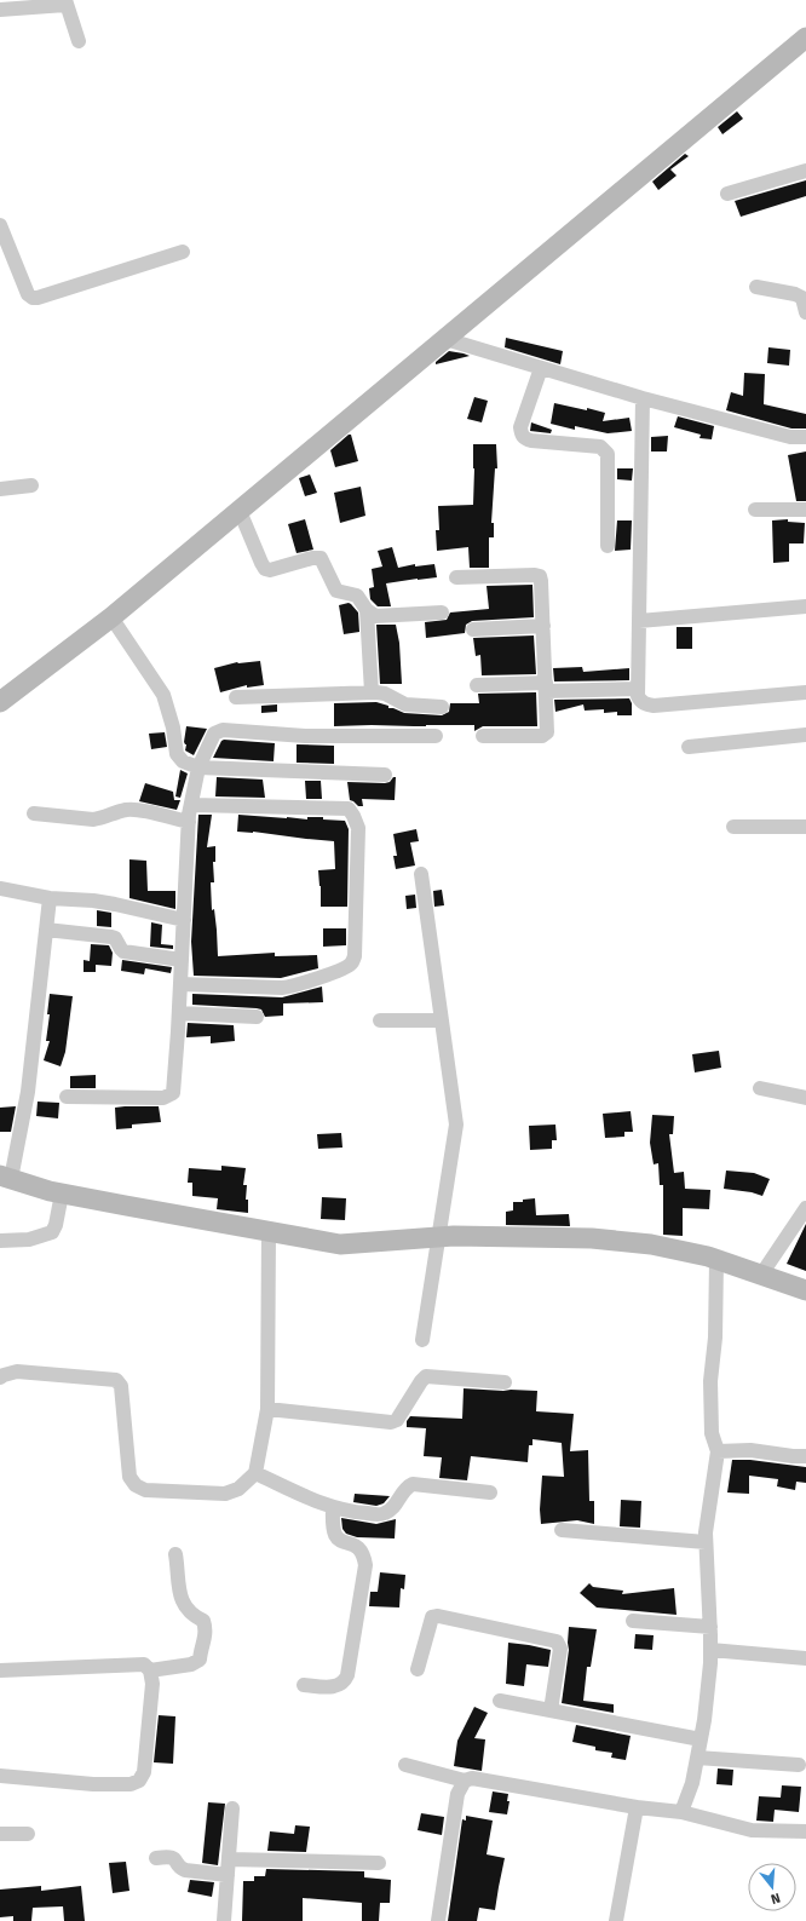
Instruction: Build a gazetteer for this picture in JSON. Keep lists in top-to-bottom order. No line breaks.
{"north":"bottom"}
